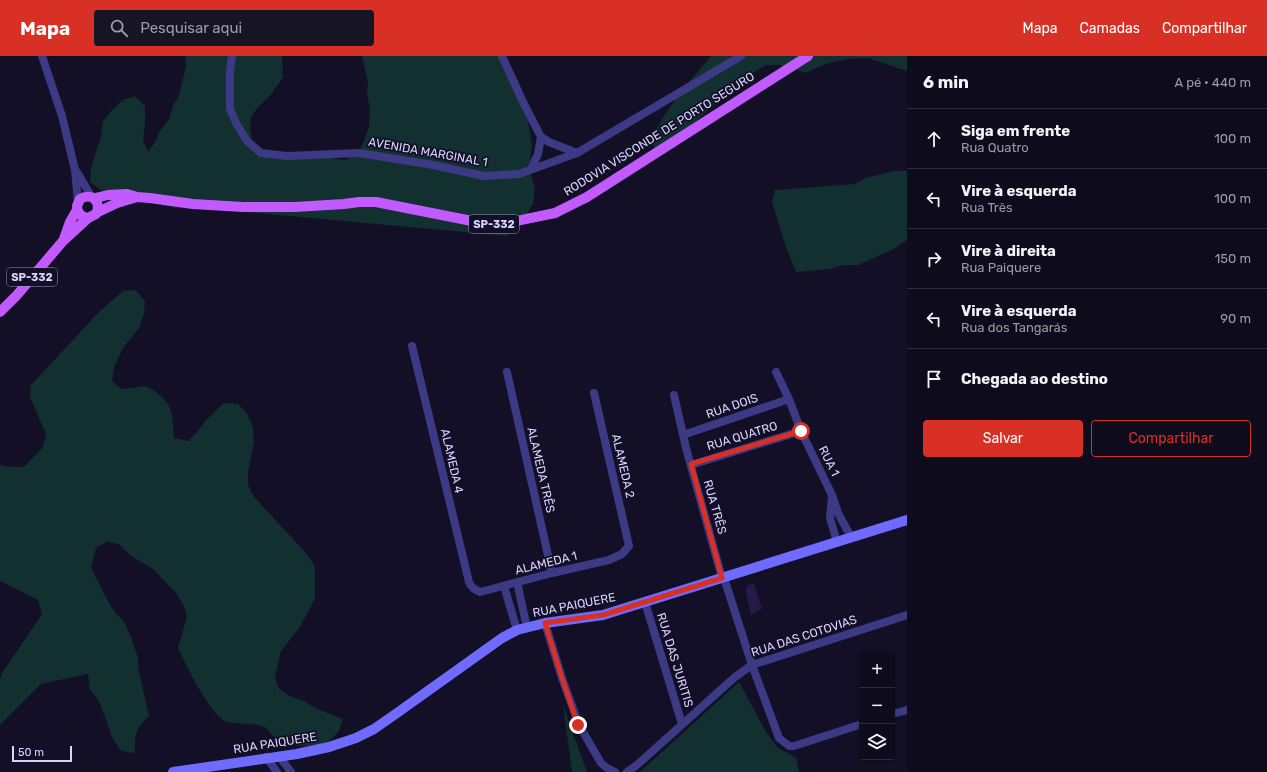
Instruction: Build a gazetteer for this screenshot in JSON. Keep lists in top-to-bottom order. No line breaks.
{"streets":{"main road":["RODOVIA VISCONDE DE PORTO SEGURO","SP-332"],"street":["AVENIDA MARGINAL 1","RUA DOIS","RUA QUATRO","ALAMEDA 4","RUA 1","ALAMEDA 2","ALAMEDA TRÊS","RUA TRÊS","ALAMEDA 1","RUA PAIQUERE","RUA DAS COTOVIAS","RUA DAS JURITIS"]},"crossings":[["RODOVIA VISCONDE DE PORTO SEGURO","SP-332"],["RUA DOIS","RUA 1"],["RUA DOIS","RUA TRÊS"],["RUA QUATRO","RUA 1"],["RUA QUATRO","RUA TRÊS"],["ALAMEDA 4","ALAMEDA 1"],["RUA 1","RUA PAIQUERE"],["ALAMEDA 2","ALAMEDA 1"],["ALAMEDA TRÊS","ALAMEDA 1"],["RUA TRÊS","RUA PAIQUERE"],["RUA TRÊS","RUA DAS COTOVIAS"],["RUA PAIQUERE","RUA DAS JURITIS"],["RUA DAS COTOVIAS","RUA DAS JURITIS"]],"scale_bar":"50 m","page":{"header":"Mapa","search":"Pesquisar aqui","nav":["Mapa","Camadas","Compartilhar"],"heading":["6 min","A pé · 440 m"],"list":[["Siga em frente","Rua Quatro","100 m"],["Vire à esquerda","Rua Três","100 m"],["Vire à direita","Rua Paiquere","150 m"],["Vire à esquerda","Rua dos Tangarás","90 m"],"Chegada ao destino"],"buttons":["Salvar","Compartilhar"],"map_buttons":["+","−"],"scale":"50 m"}}
